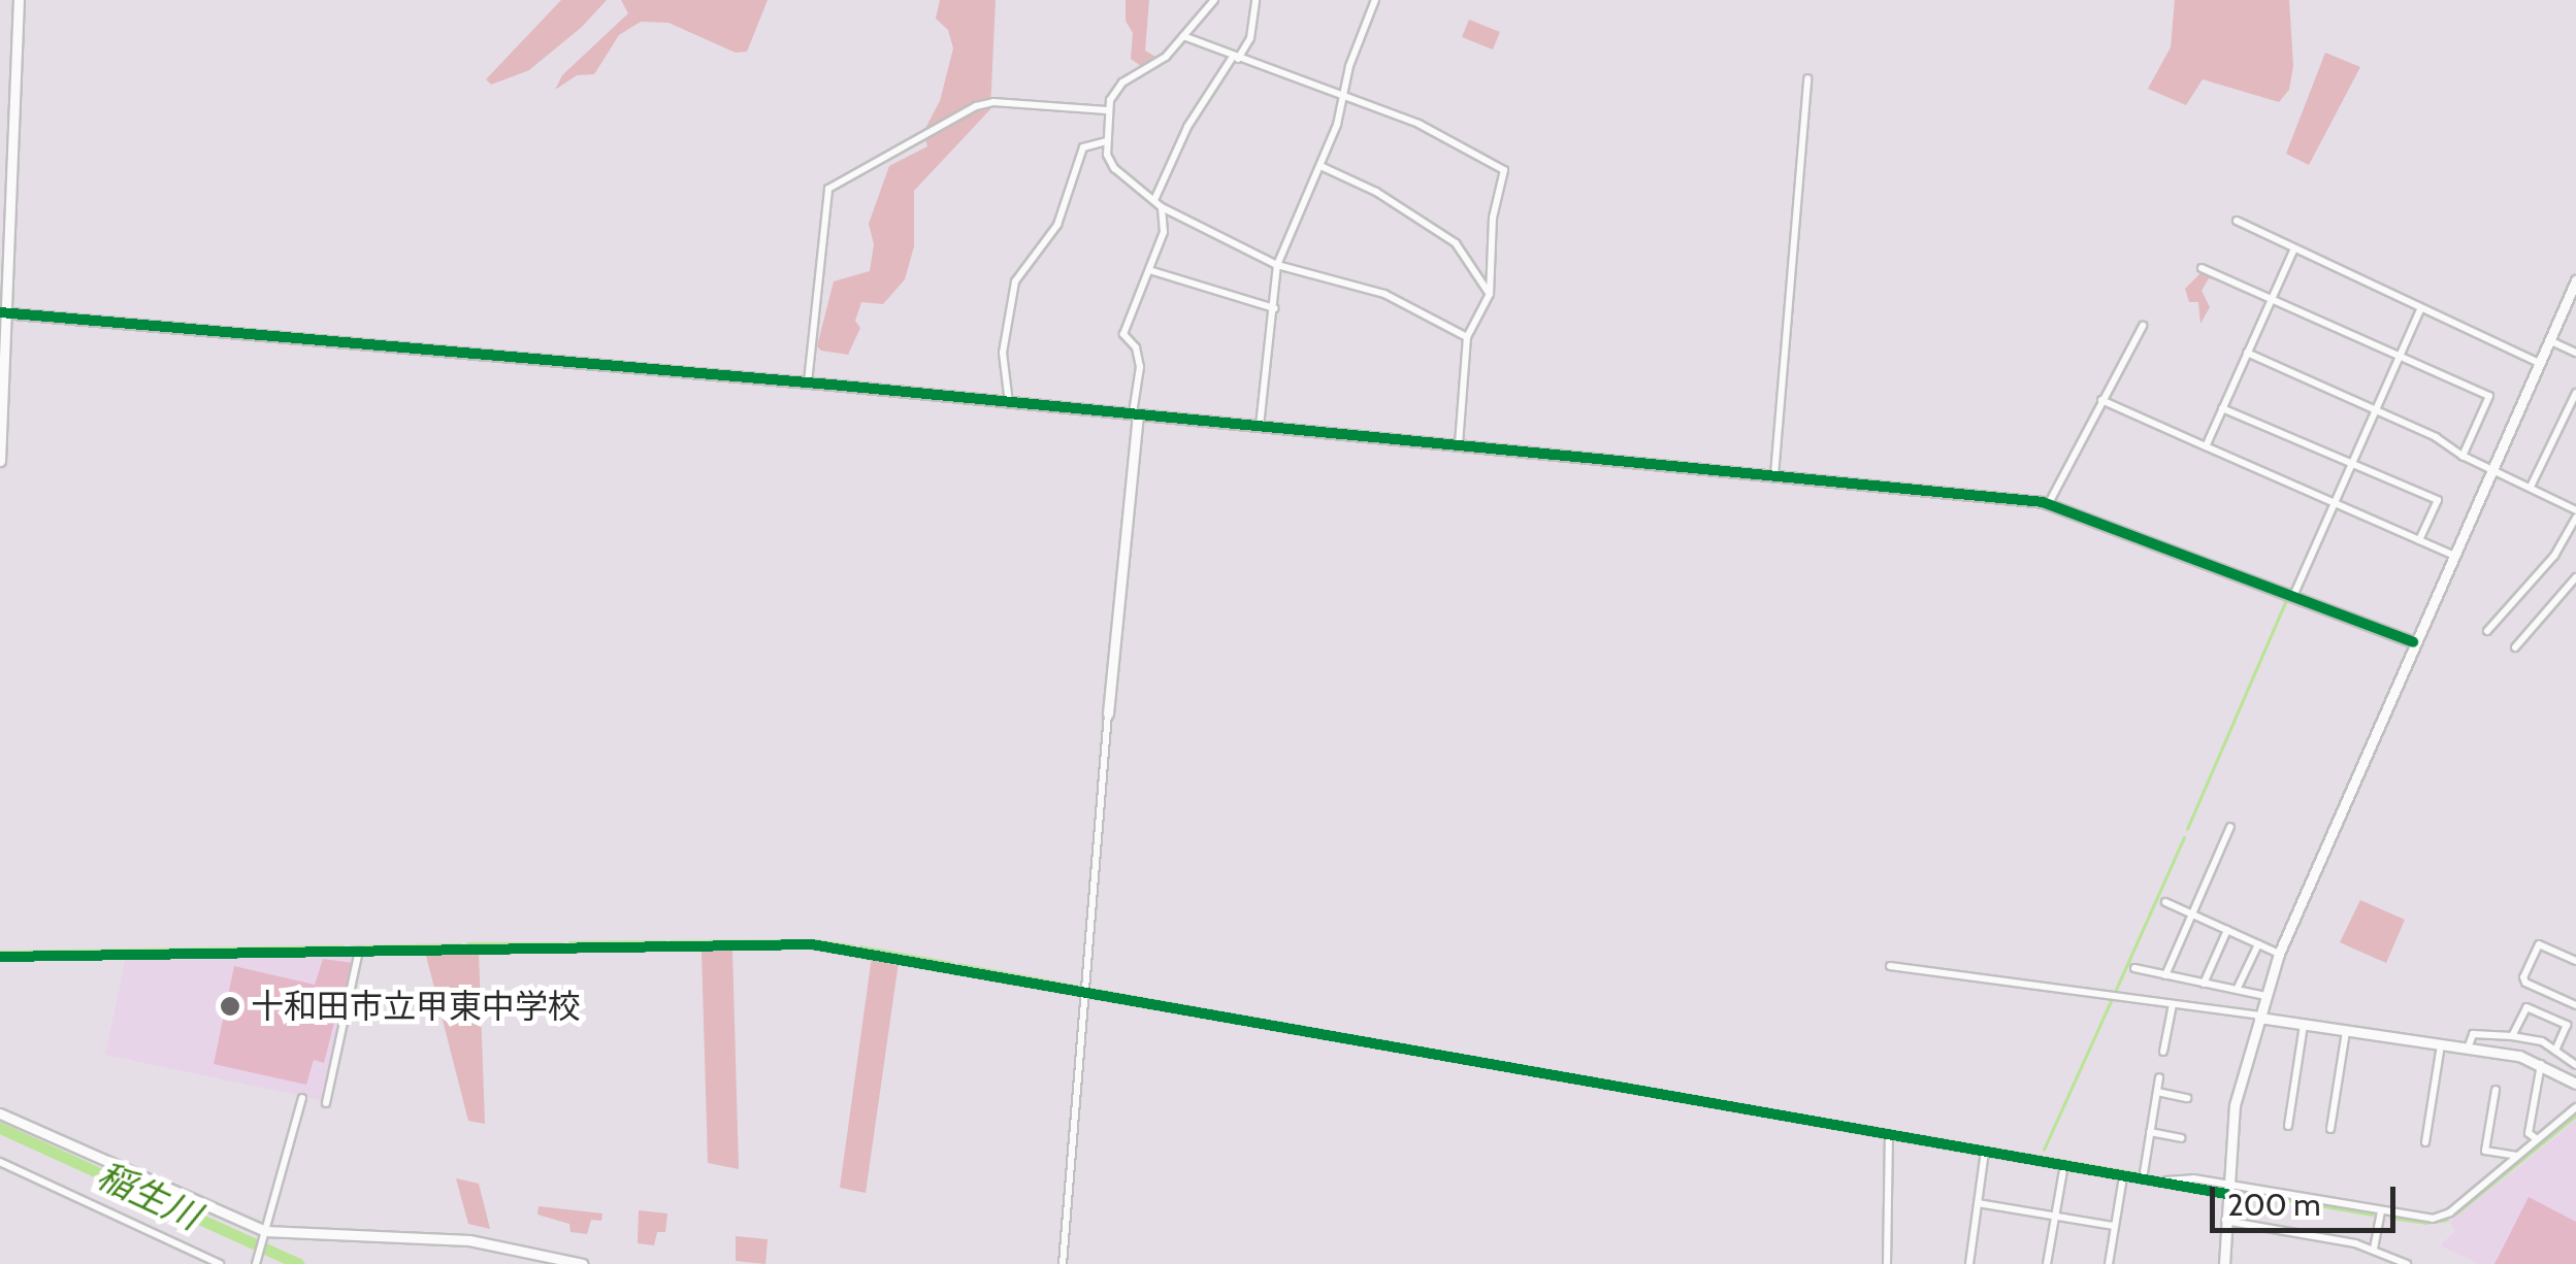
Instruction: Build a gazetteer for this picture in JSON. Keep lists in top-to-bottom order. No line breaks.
{"water":["稲生川"],"places":["十和田市立甲東中学校"],"scale_bar":"200 m"}
